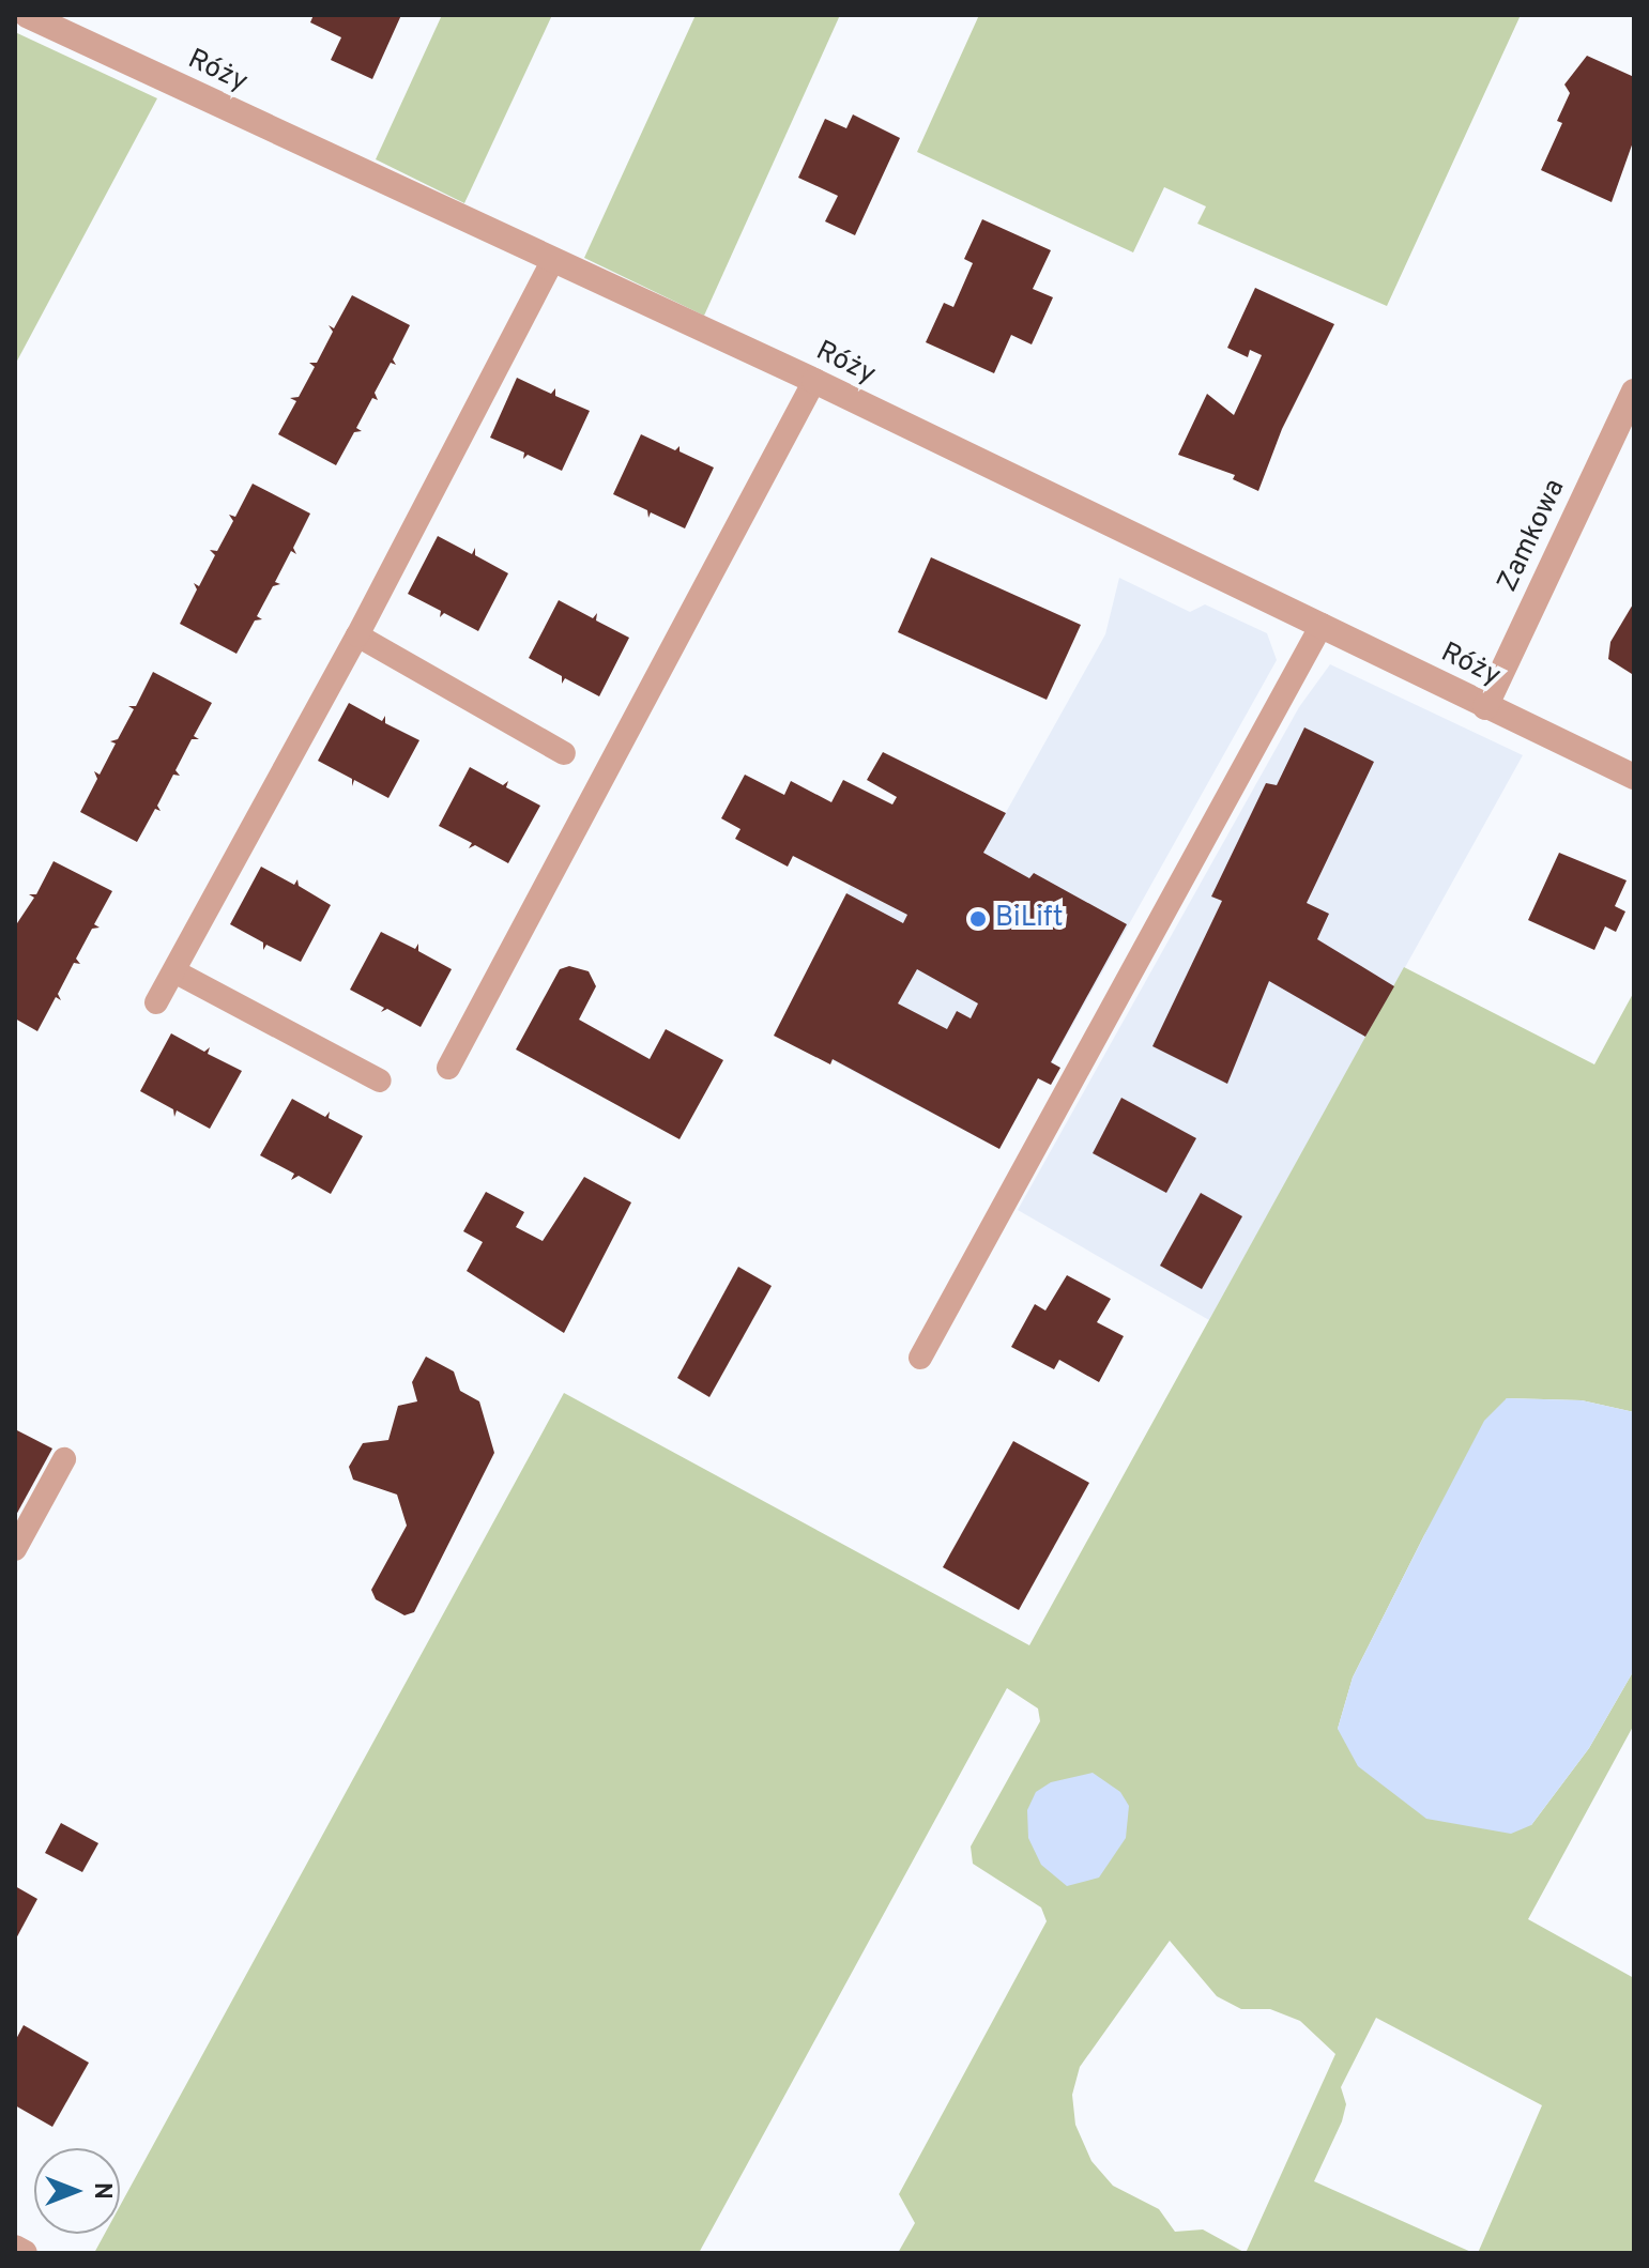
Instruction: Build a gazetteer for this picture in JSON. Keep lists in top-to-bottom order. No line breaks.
{"streets":{"street":["Róży","Zamkowa"]},"crossings":[["Róży","Zamkowa"]],"places":["BiLift"],"north":"right"}
